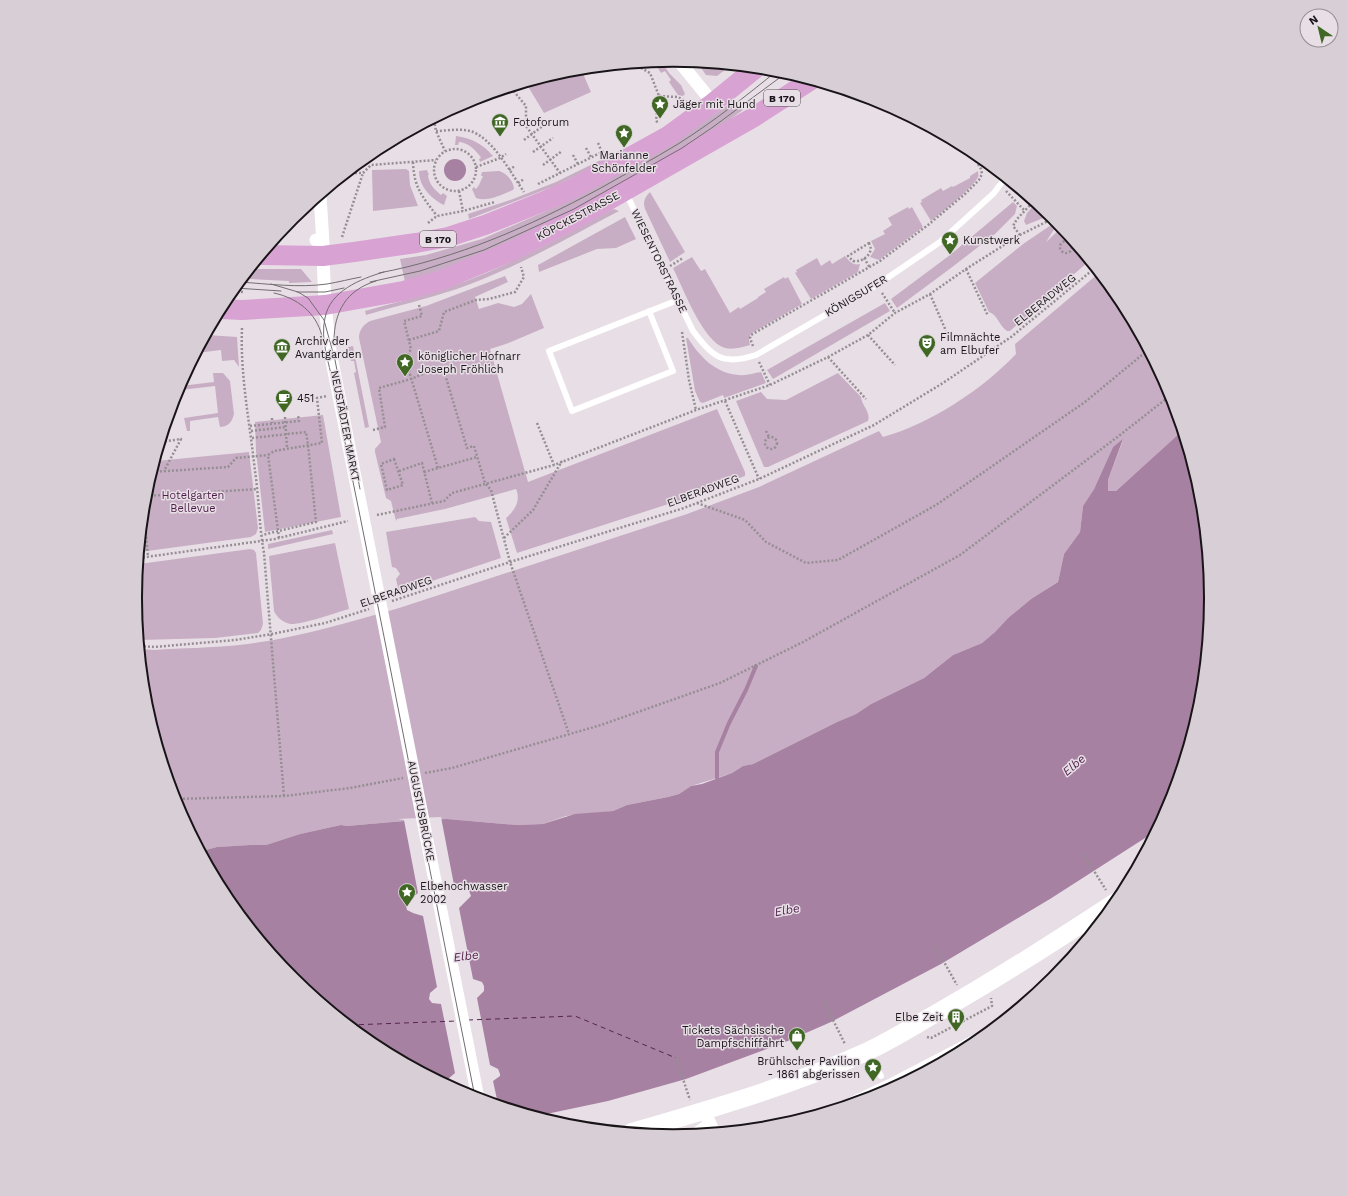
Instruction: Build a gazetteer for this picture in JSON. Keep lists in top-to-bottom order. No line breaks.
{"streets":{"main road":["B 170","KÖPCKESTRASSE"],"street":["NEUSTÄDTER MARKT","AUGUSTUSBRÜCKE"],"lane":["WIESENTORSTRASSE","KÖNIGSUFER"],"path":["ELBERADWEG"]},"crossings":[["B 170","KÖPCKESTRASSE"],["B 170","NEUSTÄDTER MARKT"],["KÖPCKESTRASSE","WIESENTORSTRASSE"],["KÖPCKESTRASSE","NEUSTÄDTER MARKT"],["WIESENTORSTRASSE","KÖNIGSUFER"],["NEUSTÄDTER MARKT","AUGUSTUSBRÜCKE"]],"water":["Elbe"],"parks":["Hotelgarten Bellevue"],"places":{"place":["Jäger mit Hund","Marianne Schönfelder","Kunstwerk","königlicher Hofnarr Joseph Fröhlich","Elbehochwasser 2002","Brühlscher Pavilion - 1861 abgerissen"],"museum":["Fotoforum","Archiv der Avantgarden"],"theatre":["Filmnächte am Elbufer"],"cafe":["451"],"building":["Elbe Zeit"],"shop":["Tickets Sächsische Dampfschiffahrt"]},"north":"top left"}
